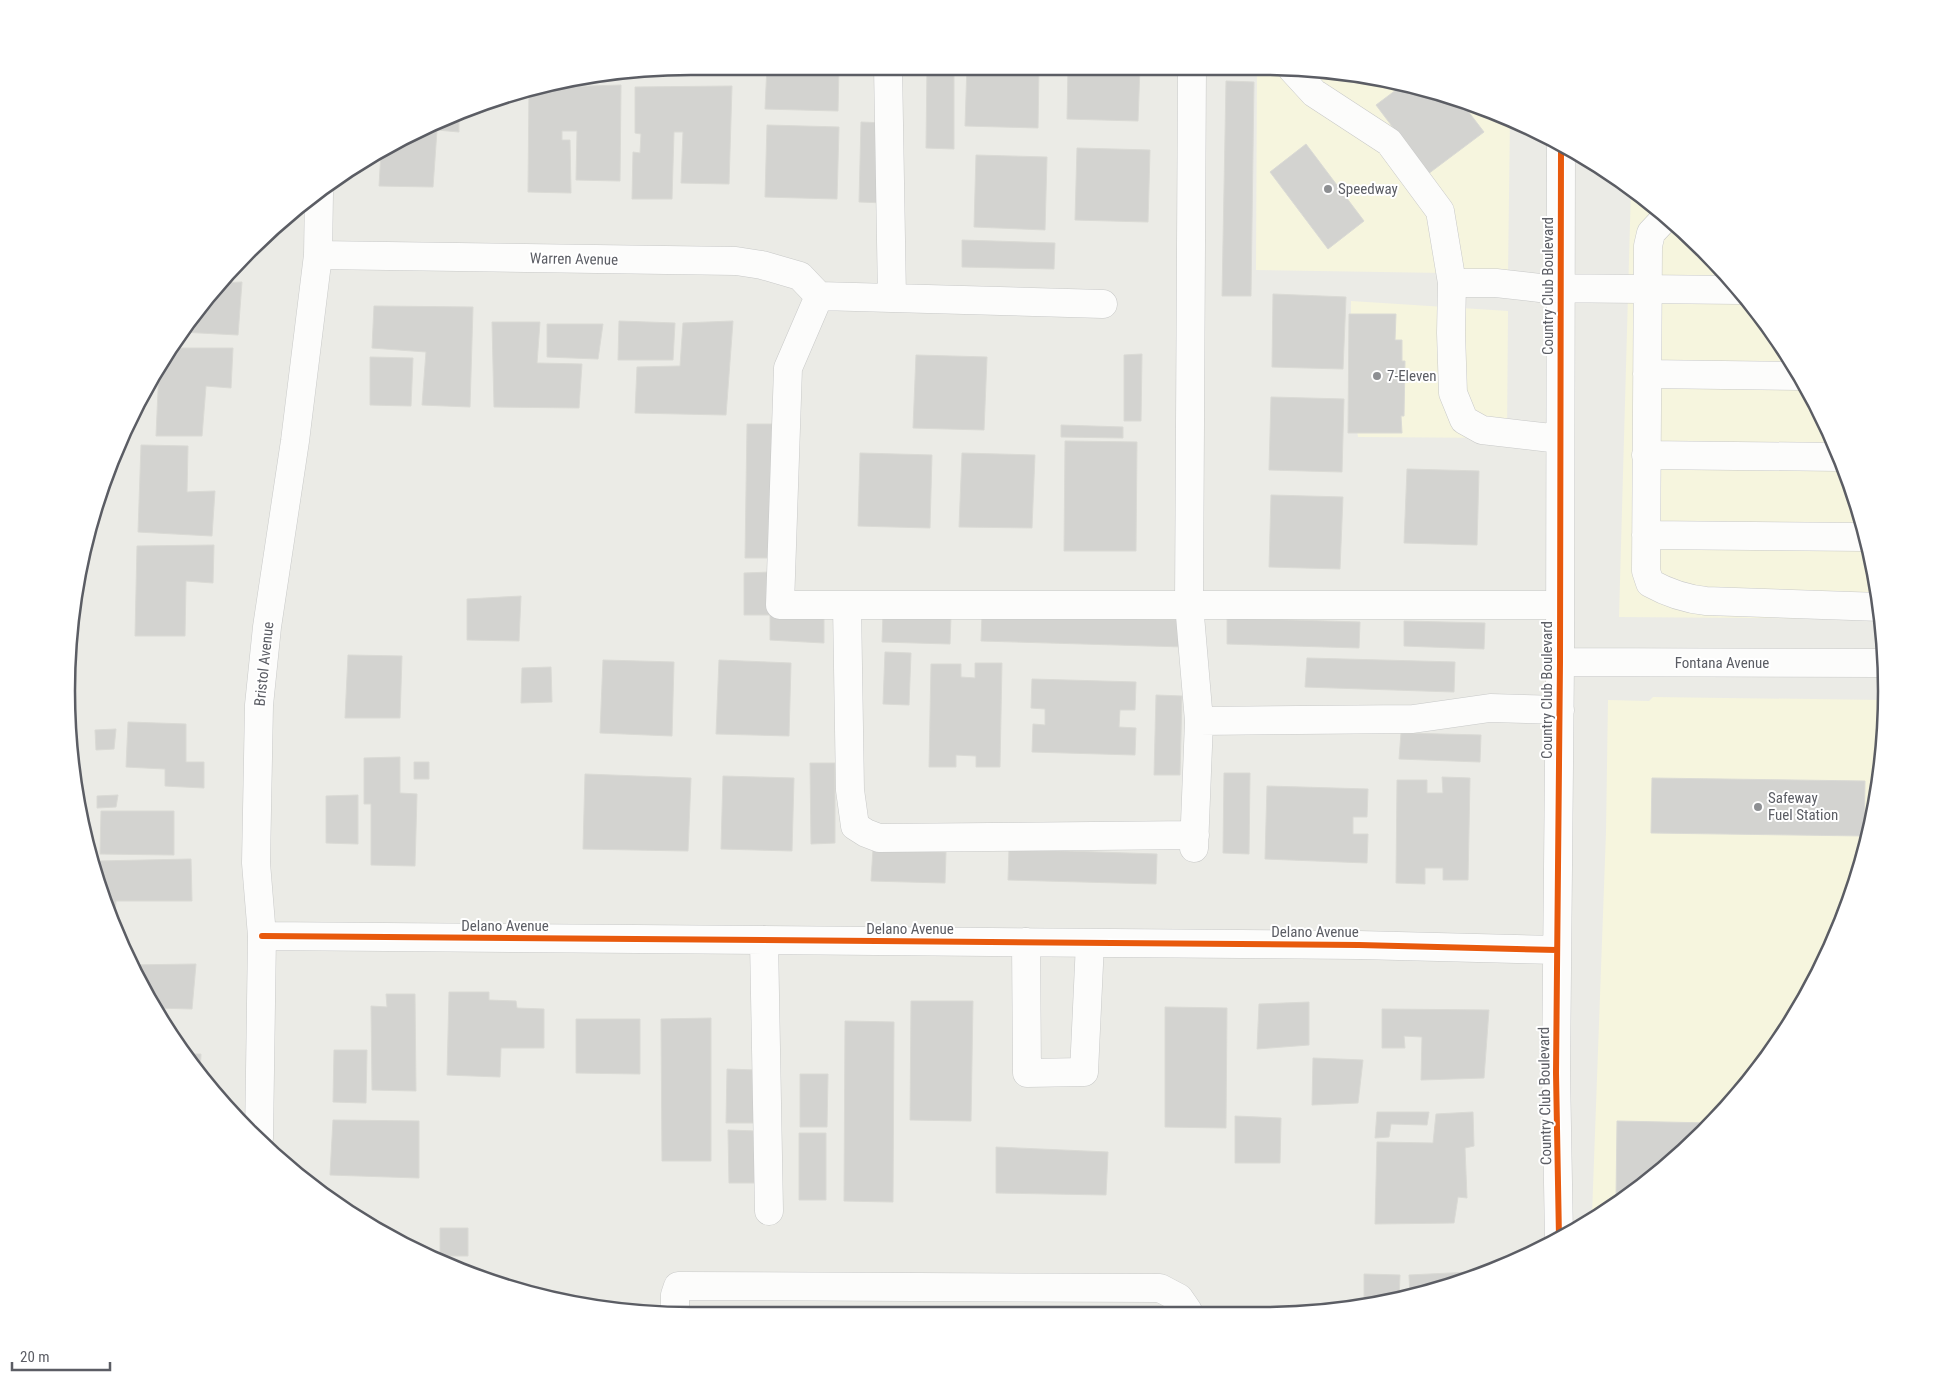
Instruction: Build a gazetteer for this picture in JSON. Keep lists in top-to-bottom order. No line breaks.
{"streets":{"street":["Warren Avenue","Country Club Boulevard","Fontana Avenue","Bristol Avenue","Delano Avenue"]},"crossings":[["Warren Avenue","Bristol Avenue"],["Country Club Boulevard","Fontana Avenue"],["Country Club Boulevard","Delano Avenue"],["Bristol Avenue","Delano Avenue"]],"places":["Speedway","7-Eleven","Safeway Fuel Station"],"scale_bar":"20 m"}
